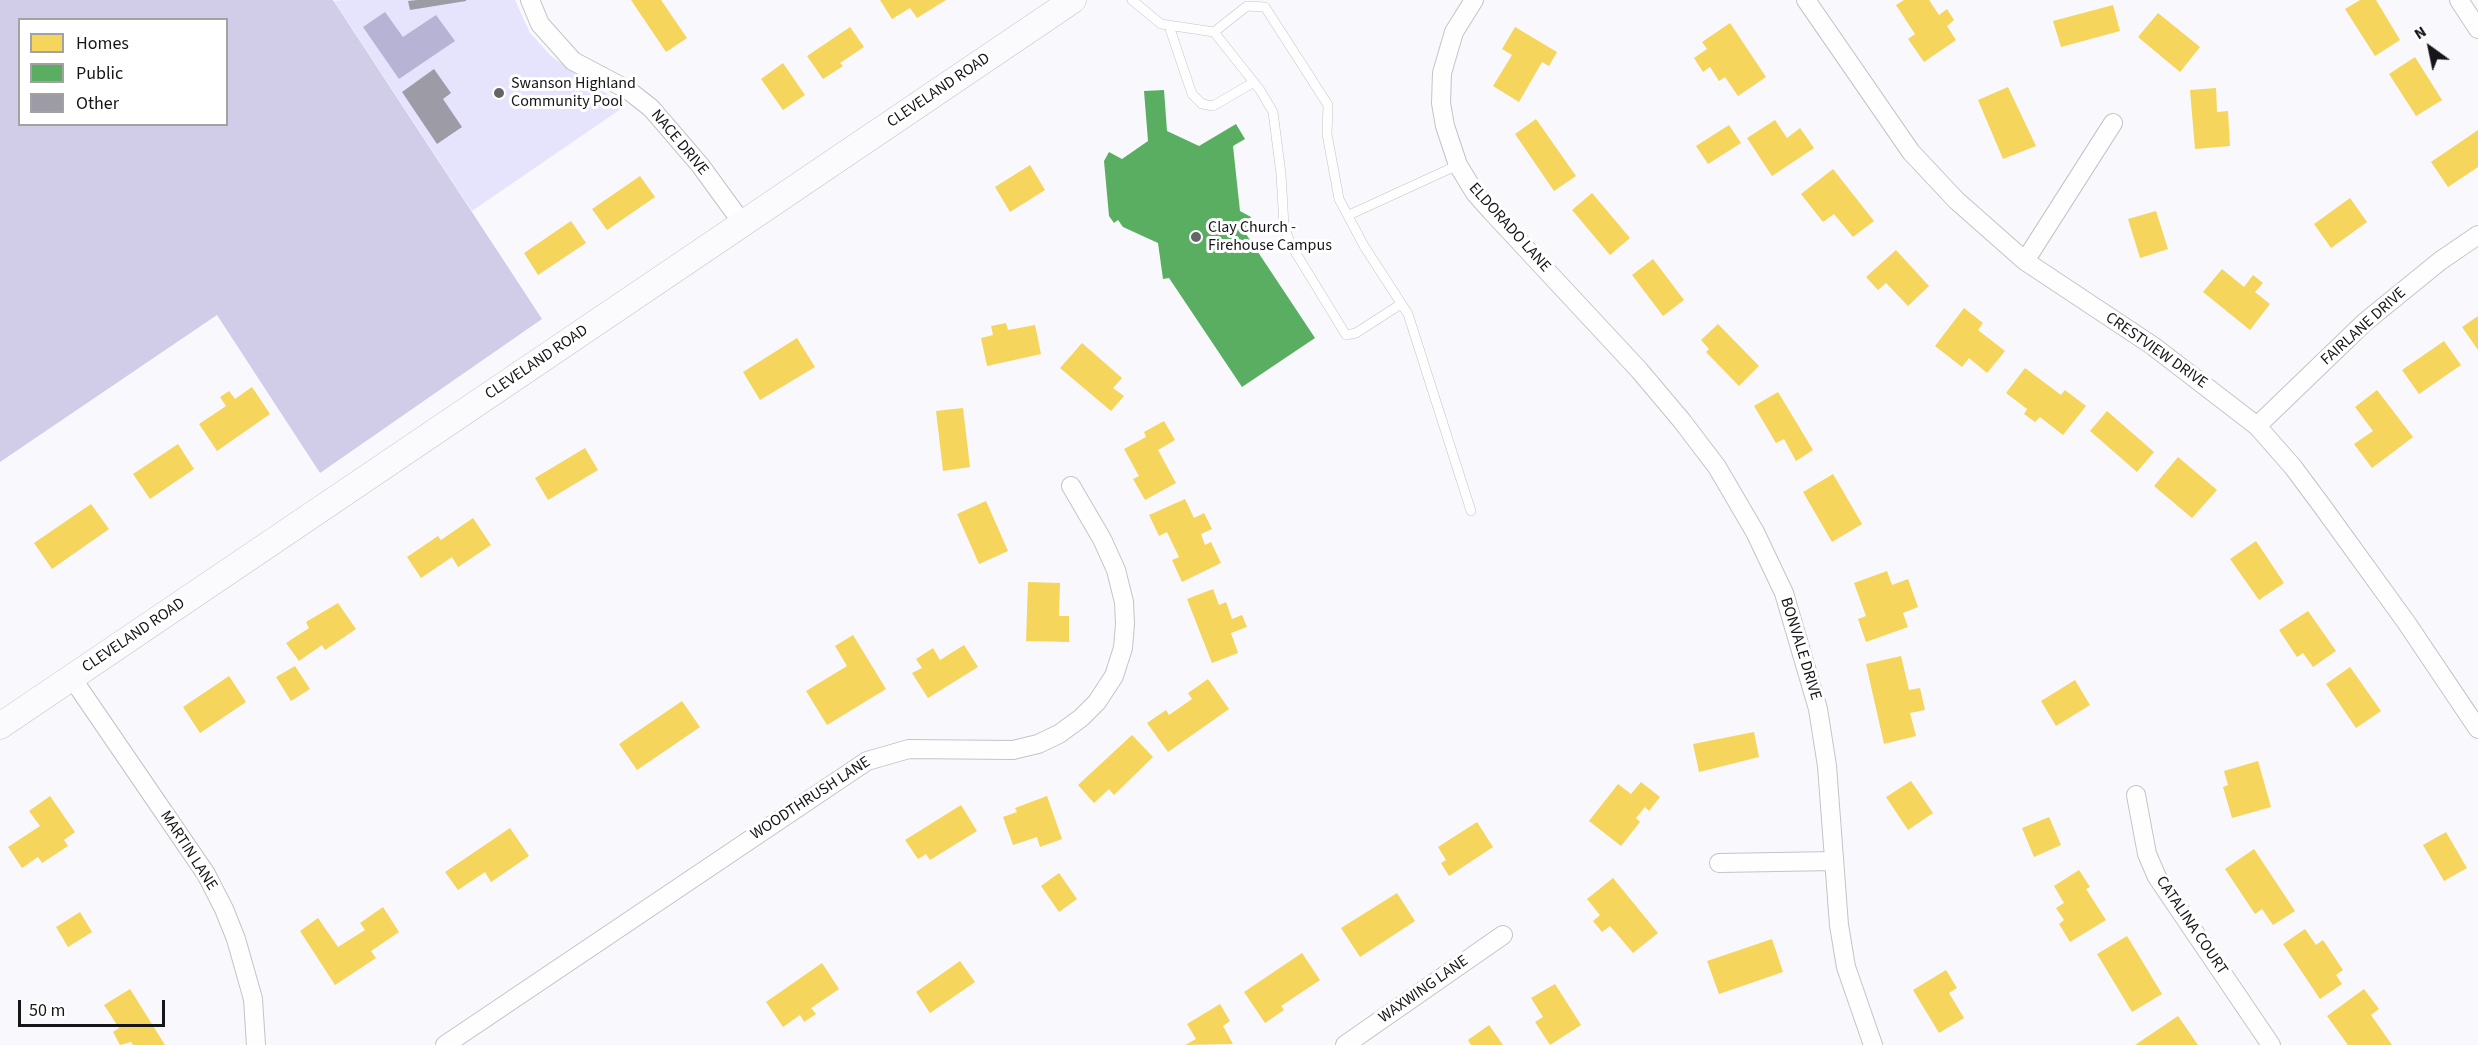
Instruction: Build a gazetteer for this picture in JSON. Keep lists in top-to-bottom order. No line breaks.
{"streets":{"main road":["CLEVELAND ROAD"],"street":["NACE DRIVE","ELDORADO LANE","FAIRLANE DRIVE","CRESTVIEW DRIVE","BONVALE DRIVE","WOODTHRUSH LANE","MARTIN LANE","CATALINA COURT","WAXWING LANE"]},"crossings":[["CLEVELAND ROAD","NACE DRIVE"],["CLEVELAND ROAD","MARTIN LANE"],["ELDORADO LANE","BONVALE DRIVE"],["FAIRLANE DRIVE","CRESTVIEW DRIVE"]],"places":["Swanson Highland Community Pool","Clay Church - Firehouse Campus"],"legend":["Homes","Public","Other"],"scale_bar":"50 m","north":"top left"}
